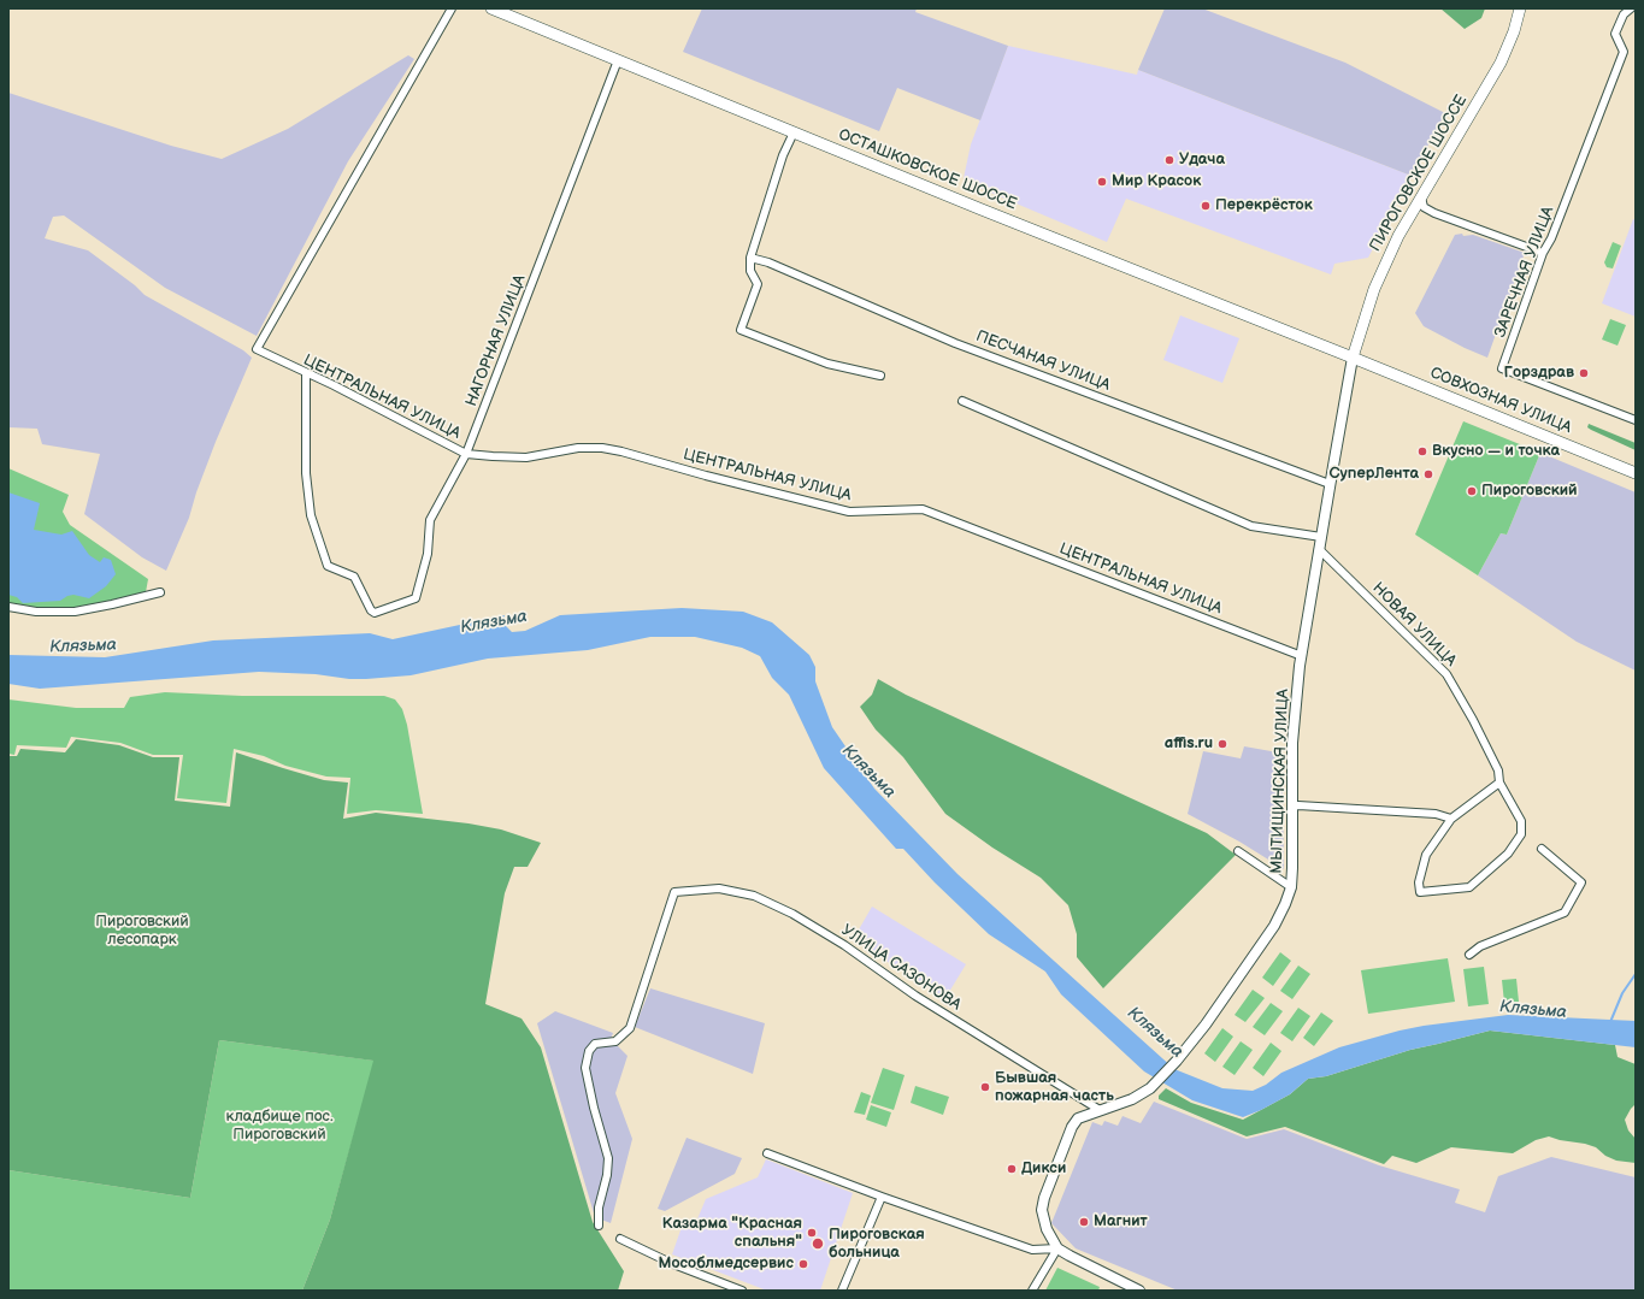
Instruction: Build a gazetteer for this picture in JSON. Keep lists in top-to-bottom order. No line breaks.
{"streets":{"main road":["ОСТАШКОВСКОЕ ШОССЕ","ПИРОГОВСКОЕ ШОССЕ","СОВХОЗНАЯ УЛИЦА"],"street":["ЗАРЕЧНАЯ УЛИЦА","НАГОРНАЯ УЛИЦА","ПЕСЧАНАЯ УЛИЦА","ЦЕНТРАЛЬНАЯ УЛИЦА","НОВАЯ УЛИЦА","МЫТИЩИНСКАЯ УЛИЦА","УЛИЦА САЗОНОВА"]},"crossings":[["ОСТАШКОВСКОЕ ШОССЕ","ПИРОГОВСКОЕ ШОССЕ"],["ОСТАШКОВСКОЕ ШОССЕ","НАГОРНАЯ УЛИЦА"],["ОСТАШКОВСКОЕ ШОССЕ","СОВХОЗНАЯ УЛИЦА"],["ОСТАШКОВСКОЕ ШОССЕ","МЫТИЩИНСКАЯ УЛИЦА"],["ПИРОГОВСКОЕ ШОССЕ","СОВХОЗНАЯ УЛИЦА"],["ПИРОГОВСКОЕ ШОССЕ","МЫТИЩИНСКАЯ УЛИЦА"],["НАГОРНАЯ УЛИЦА","ЦЕНТРАЛЬНАЯ УЛИЦА"],["ПЕСЧАНАЯ УЛИЦА","МЫТИЩИНСКАЯ УЛИЦА"],["ЦЕНТРАЛЬНАЯ УЛИЦА","МЫТИЩИНСКАЯ УЛИЦА"],["СОВХОЗНАЯ УЛИЦА","МЫТИЩИНСКАЯ УЛИЦА"],["НОВАЯ УЛИЦА","МЫТИЩИНСКАЯ УЛИЦА"],["МЫТИЩИНСКАЯ УЛИЦА","УЛИЦА САЗОНОВА"]],"water":["Клязьма"],"parks":["Пироговский лесопарк","кладбище пос. Пироговский"],"places":["Удача","Мир Красок","Перекрёсток","Горздрав","Вкусно — и точка","СуперЛента","Пироговский","affis.ru","Бывшая пожарная часть","Дикси","Магнит","Казарма \"Красная спальня\"","Пироговская больница","Мособлмедсервис"]}
